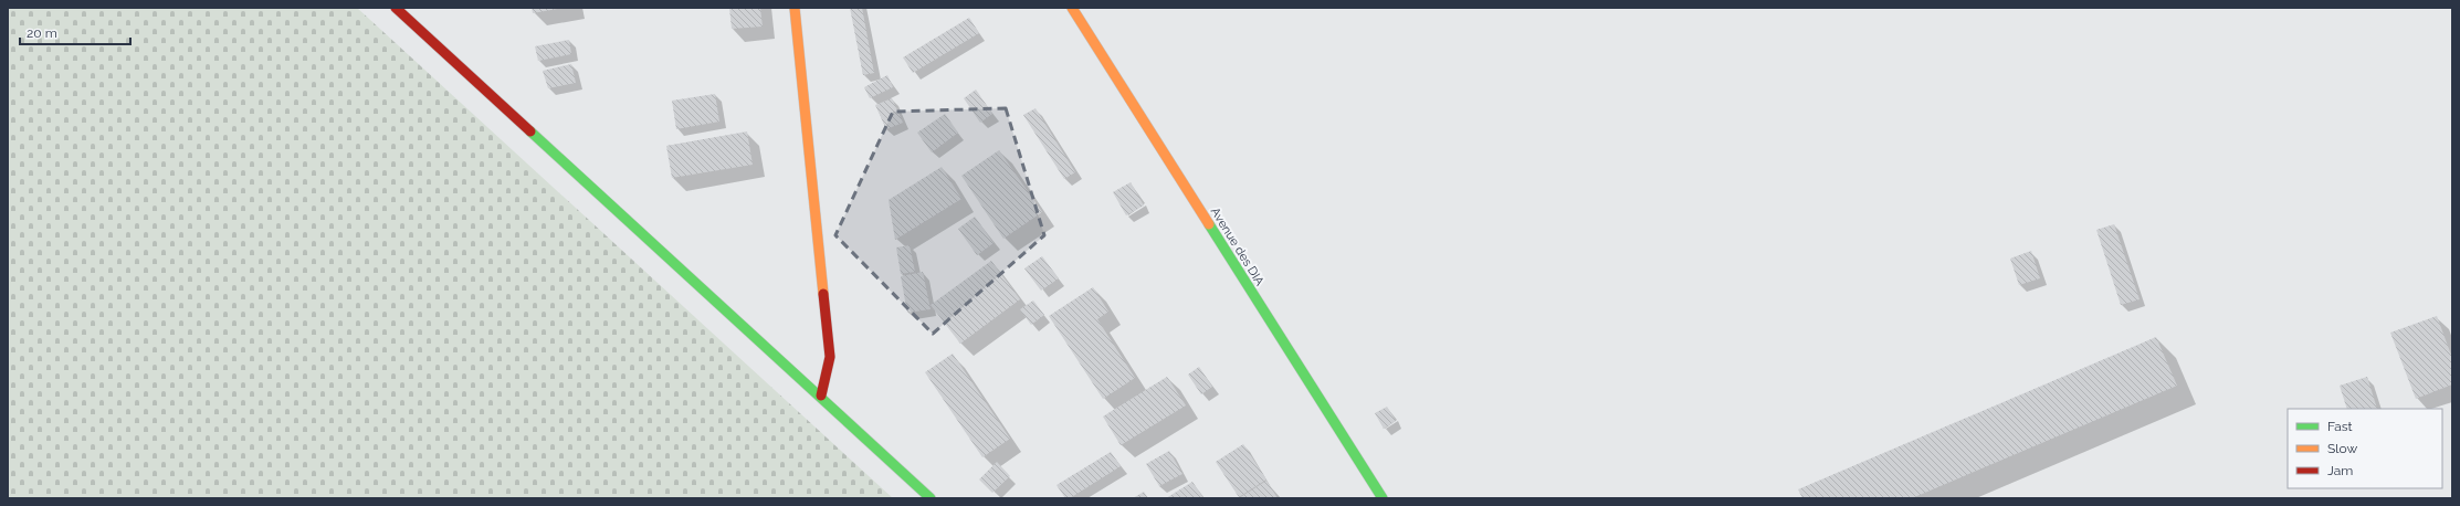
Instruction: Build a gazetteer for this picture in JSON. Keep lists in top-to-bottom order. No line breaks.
{"streets":{"street":["Avenue des DIA"]},"legend":["Fast","Slow","Jam"],"scale_bar":"20 m"}
